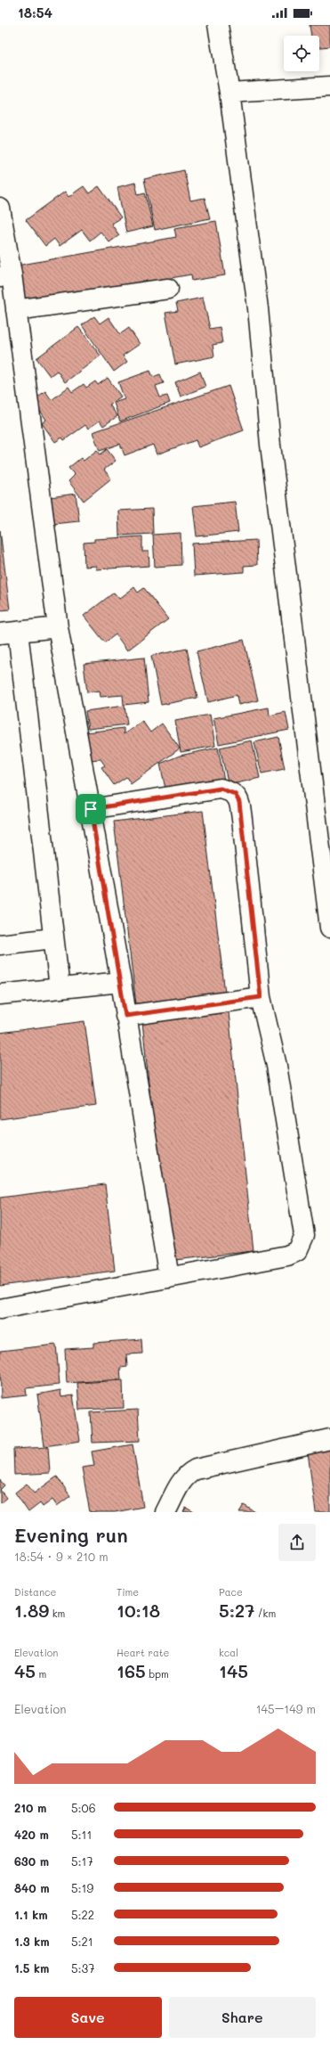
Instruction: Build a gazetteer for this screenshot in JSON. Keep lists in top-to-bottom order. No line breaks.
{"page":{"status":"18:54","heading":["Evening run","18:54 · 9 × 210 m"],"stats":[["Distance","1.89 km"],["Time","10:18"],["Pace","5:27 /km"],["Elevation","45 m"],["Heart rate","165 bpm"],["kcal","145"]],"chart":["Elevation","145–149 m"],"list":[{"name":"210 m","note":"5:06"},{"name":"420 m","note":"5:11"},{"name":"630 m","note":"5:17"},{"name":"840 m","note":"5:19"},{"name":"1.1 km","note":"5:22"},{"name":"1.3 km","note":"5:21"},{"name":"1.5 km","note":"5:37"}],"buttons":["Save","Share"]}}
